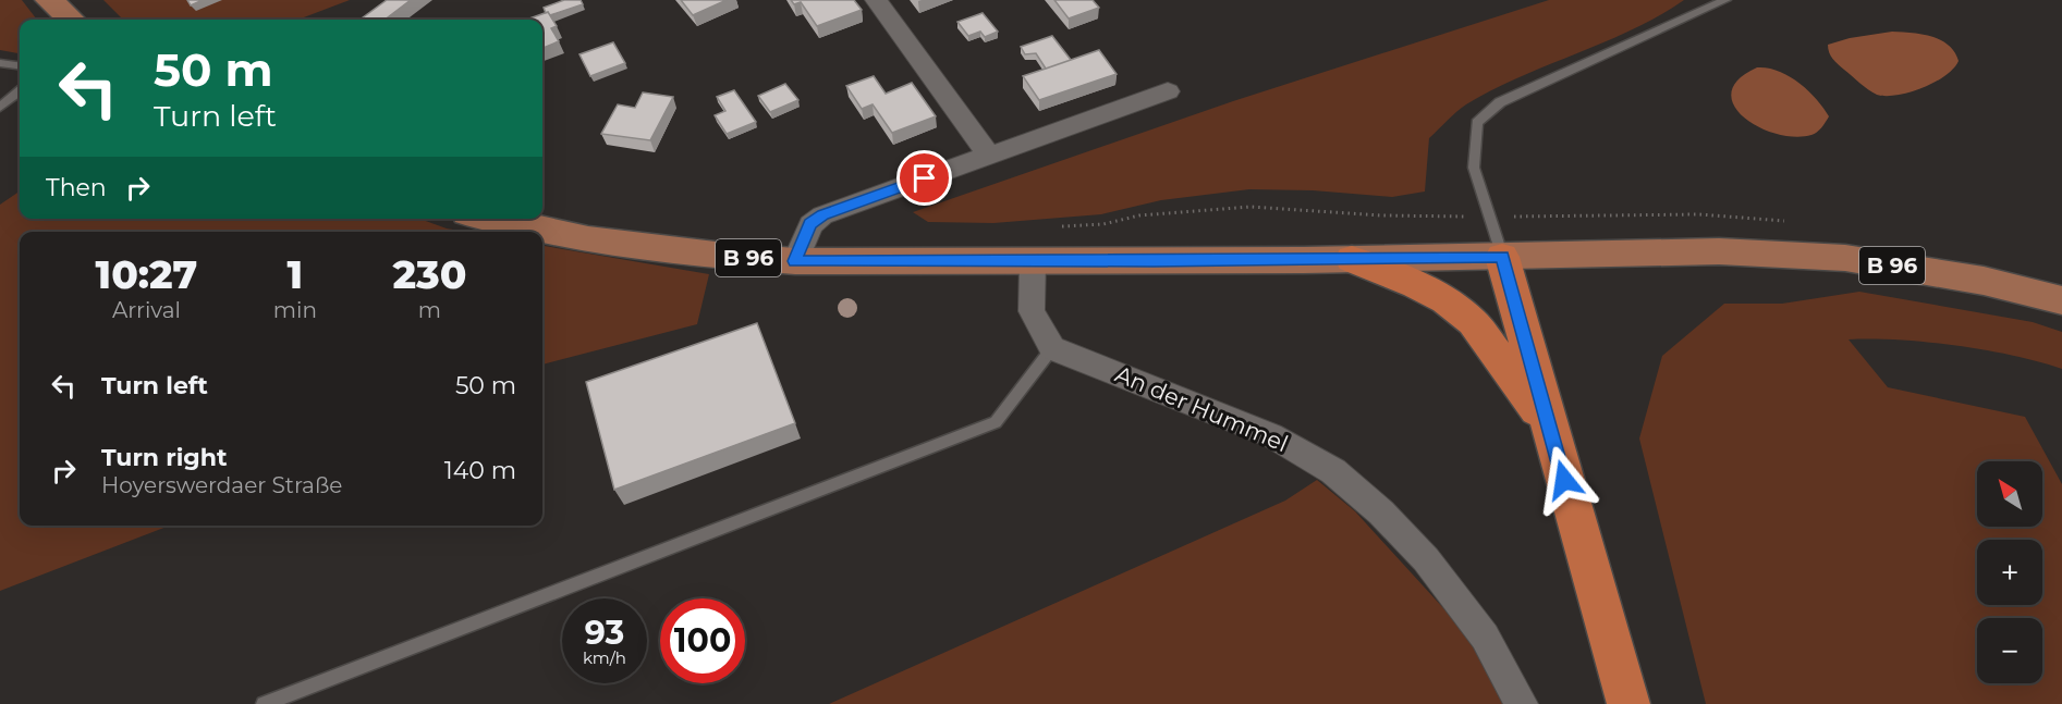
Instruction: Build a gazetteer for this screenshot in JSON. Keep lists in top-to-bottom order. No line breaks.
{"streets":{"main road":["B 96"],"street":["An der Hummel"]},"north":"top left","page":{"turn":["50 m","Turn left"],"then":"Then","eta":["10:27","Arrival","1","min","230","m"],"list":[{"name":"Turn left","value":"50 m"},{"name":"Turn right","note":"Hoyerswerdaer Straße","value":"140 m"}],"map_buttons":["+","−"],"speed":"93 km/h","limit":"100"}}
